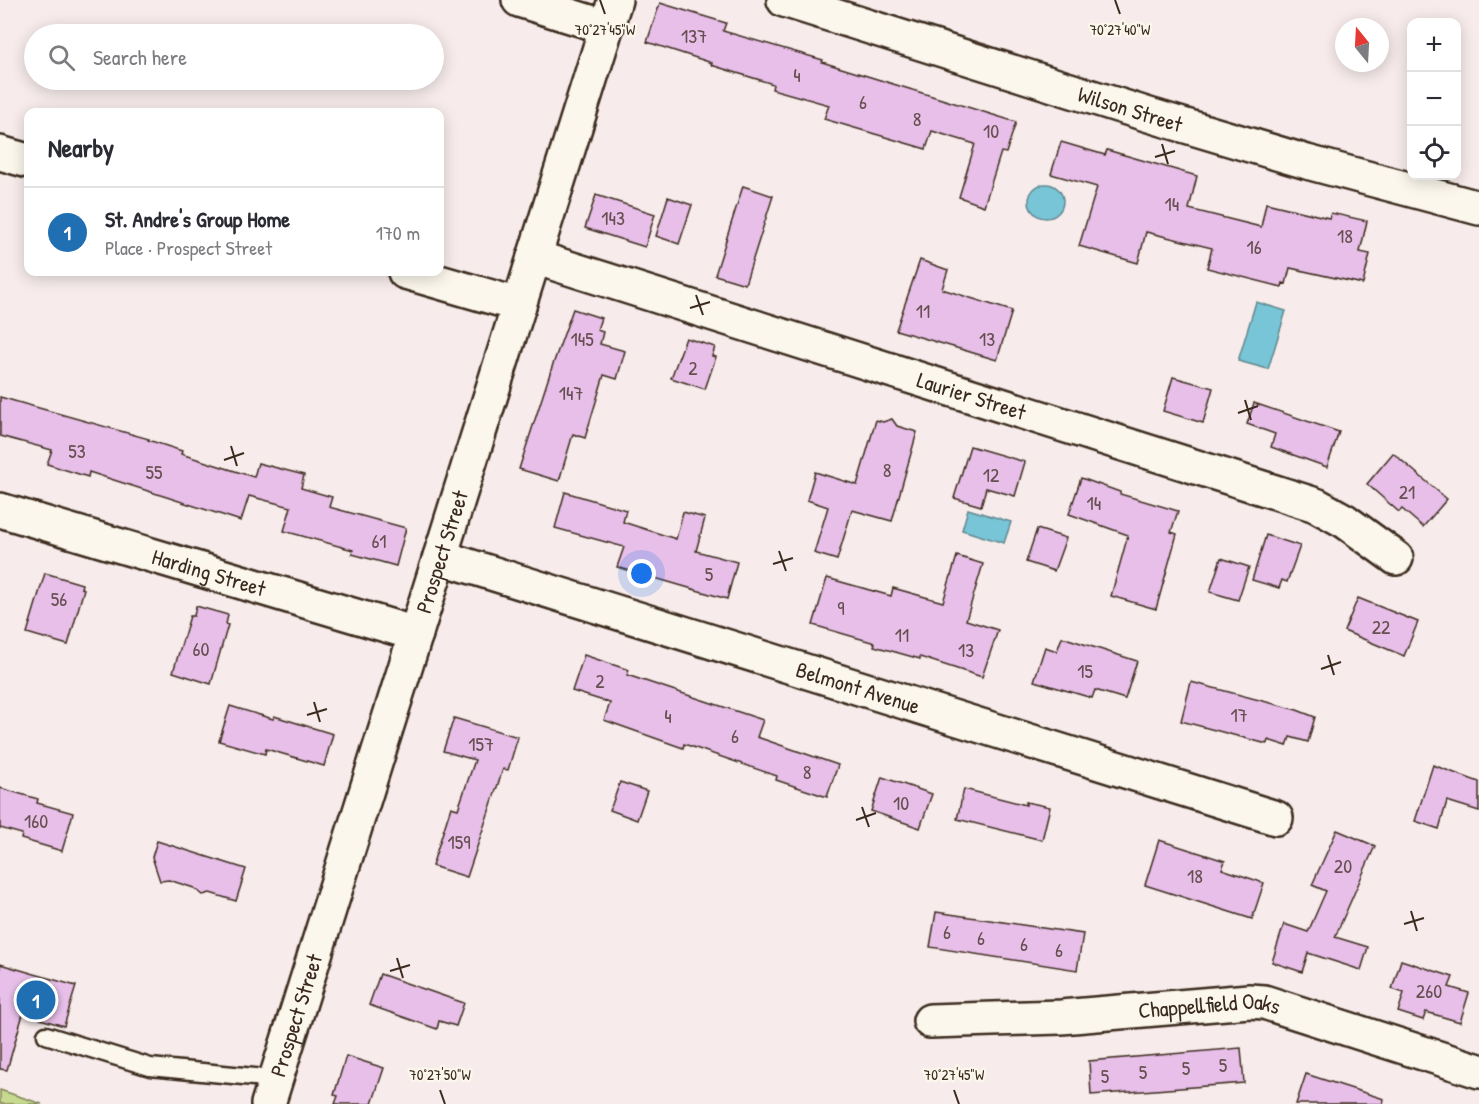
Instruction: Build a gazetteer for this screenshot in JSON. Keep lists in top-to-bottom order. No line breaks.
{"streets":{"street":["Wilson Street","Laurier Street","Prospect Street","Harding Street","Belmont Avenue","Chappellfield Oaks"]},"crossings":[["Laurier Street","Prospect Street"],["Prospect Street","Harding Street"],["Prospect Street","Belmont Avenue"]],"house_numbers":["137","4","6","8","10","14","143","18","16","11","145","13","2","147","53","8","55","12","21","14","61","5","56","9","22","11","60","13","15","2","17","4","6","157","8","10","160","159","20","18","6","6","6","6","260","5","5","5","5"],"north":"top","page":{"map_buttons":["+","−"],"search":"Search here","heading":"Nearby","list":[{"mark":"1","name":"St. Andre's Group Home","note":"Place · Prospect Street","value":"170 m"}],"pins":"1"},"coordinates":["70°27'45\"W","70°27'40\"W","70°27'50\"W"]}
